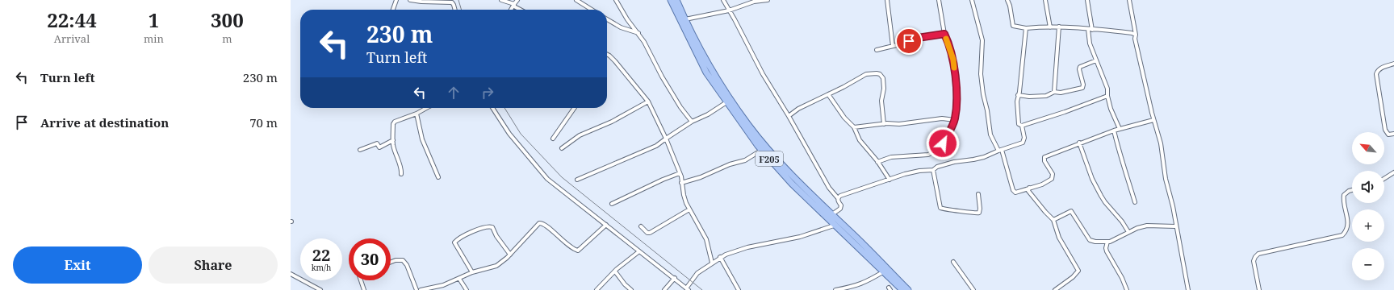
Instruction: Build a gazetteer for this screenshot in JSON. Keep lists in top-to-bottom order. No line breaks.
{"streets":{"main road":["F205"]},"north":"top left","page":{"eta":["22:44","Arrival","1","min","300","m"],"turn":["230 m","Turn left"],"list":[{"name":"Turn left","value":"230 m"},{"name":"Arrive at destination","value":"70 m"}],"map_buttons":["+","−"],"speed":"22 km/h","limit":"30","buttons":["Exit","Share"]}}
